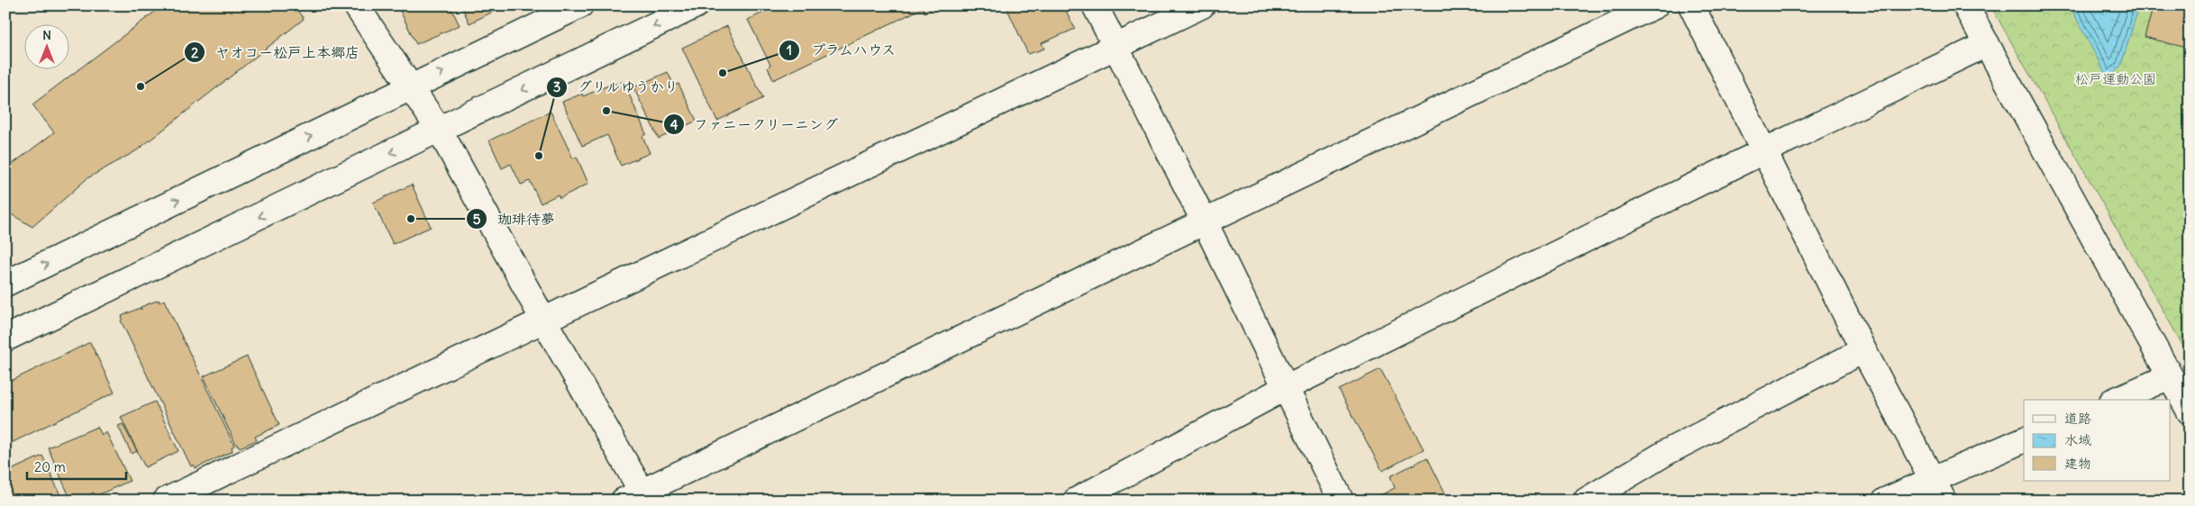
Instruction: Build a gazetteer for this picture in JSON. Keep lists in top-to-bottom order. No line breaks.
{"parks":["松戸運動公園"],"places":["プラムハウス","ヤオコー松戸上本郷店","ファニークリーニング","グリルゆうかり","珈琲待夢"],"legend":["道路","水域","建物"],"scale_bar":"20 m","north":"top"}
